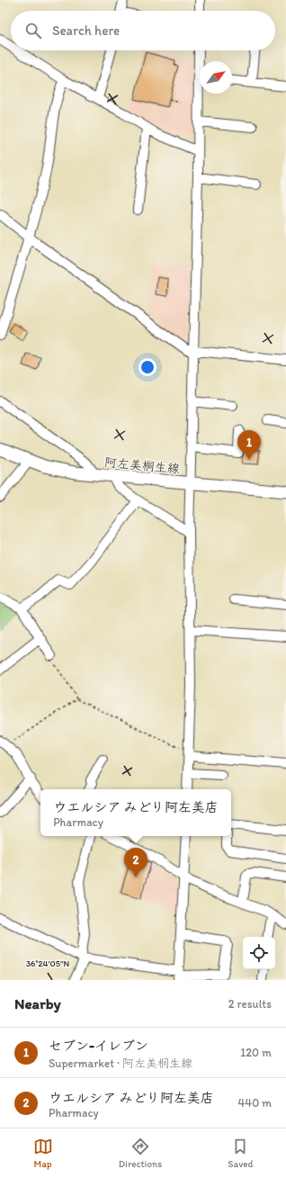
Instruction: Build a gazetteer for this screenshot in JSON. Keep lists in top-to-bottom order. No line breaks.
{"streets":{"main road":["阿左美桐生線"]},"north":"top right","page":{"search":"Search here","pins":["1","2"],"popup":["ウエルシア みどり阿左美店","Pharmacy"],"heading":["Nearby","2 results"],"list":[{"mark":"1","name":"セブン-イレブン","note":"Supermarket · 阿左美桐生線","value":"120 m"},{"mark":"2","name":"ウエルシア みどり阿左美店","note":"Pharmacy","value":"440 m"}],"nav":["Map","Directions","Saved"]},"coordinates":["36°24'05\"N"]}
